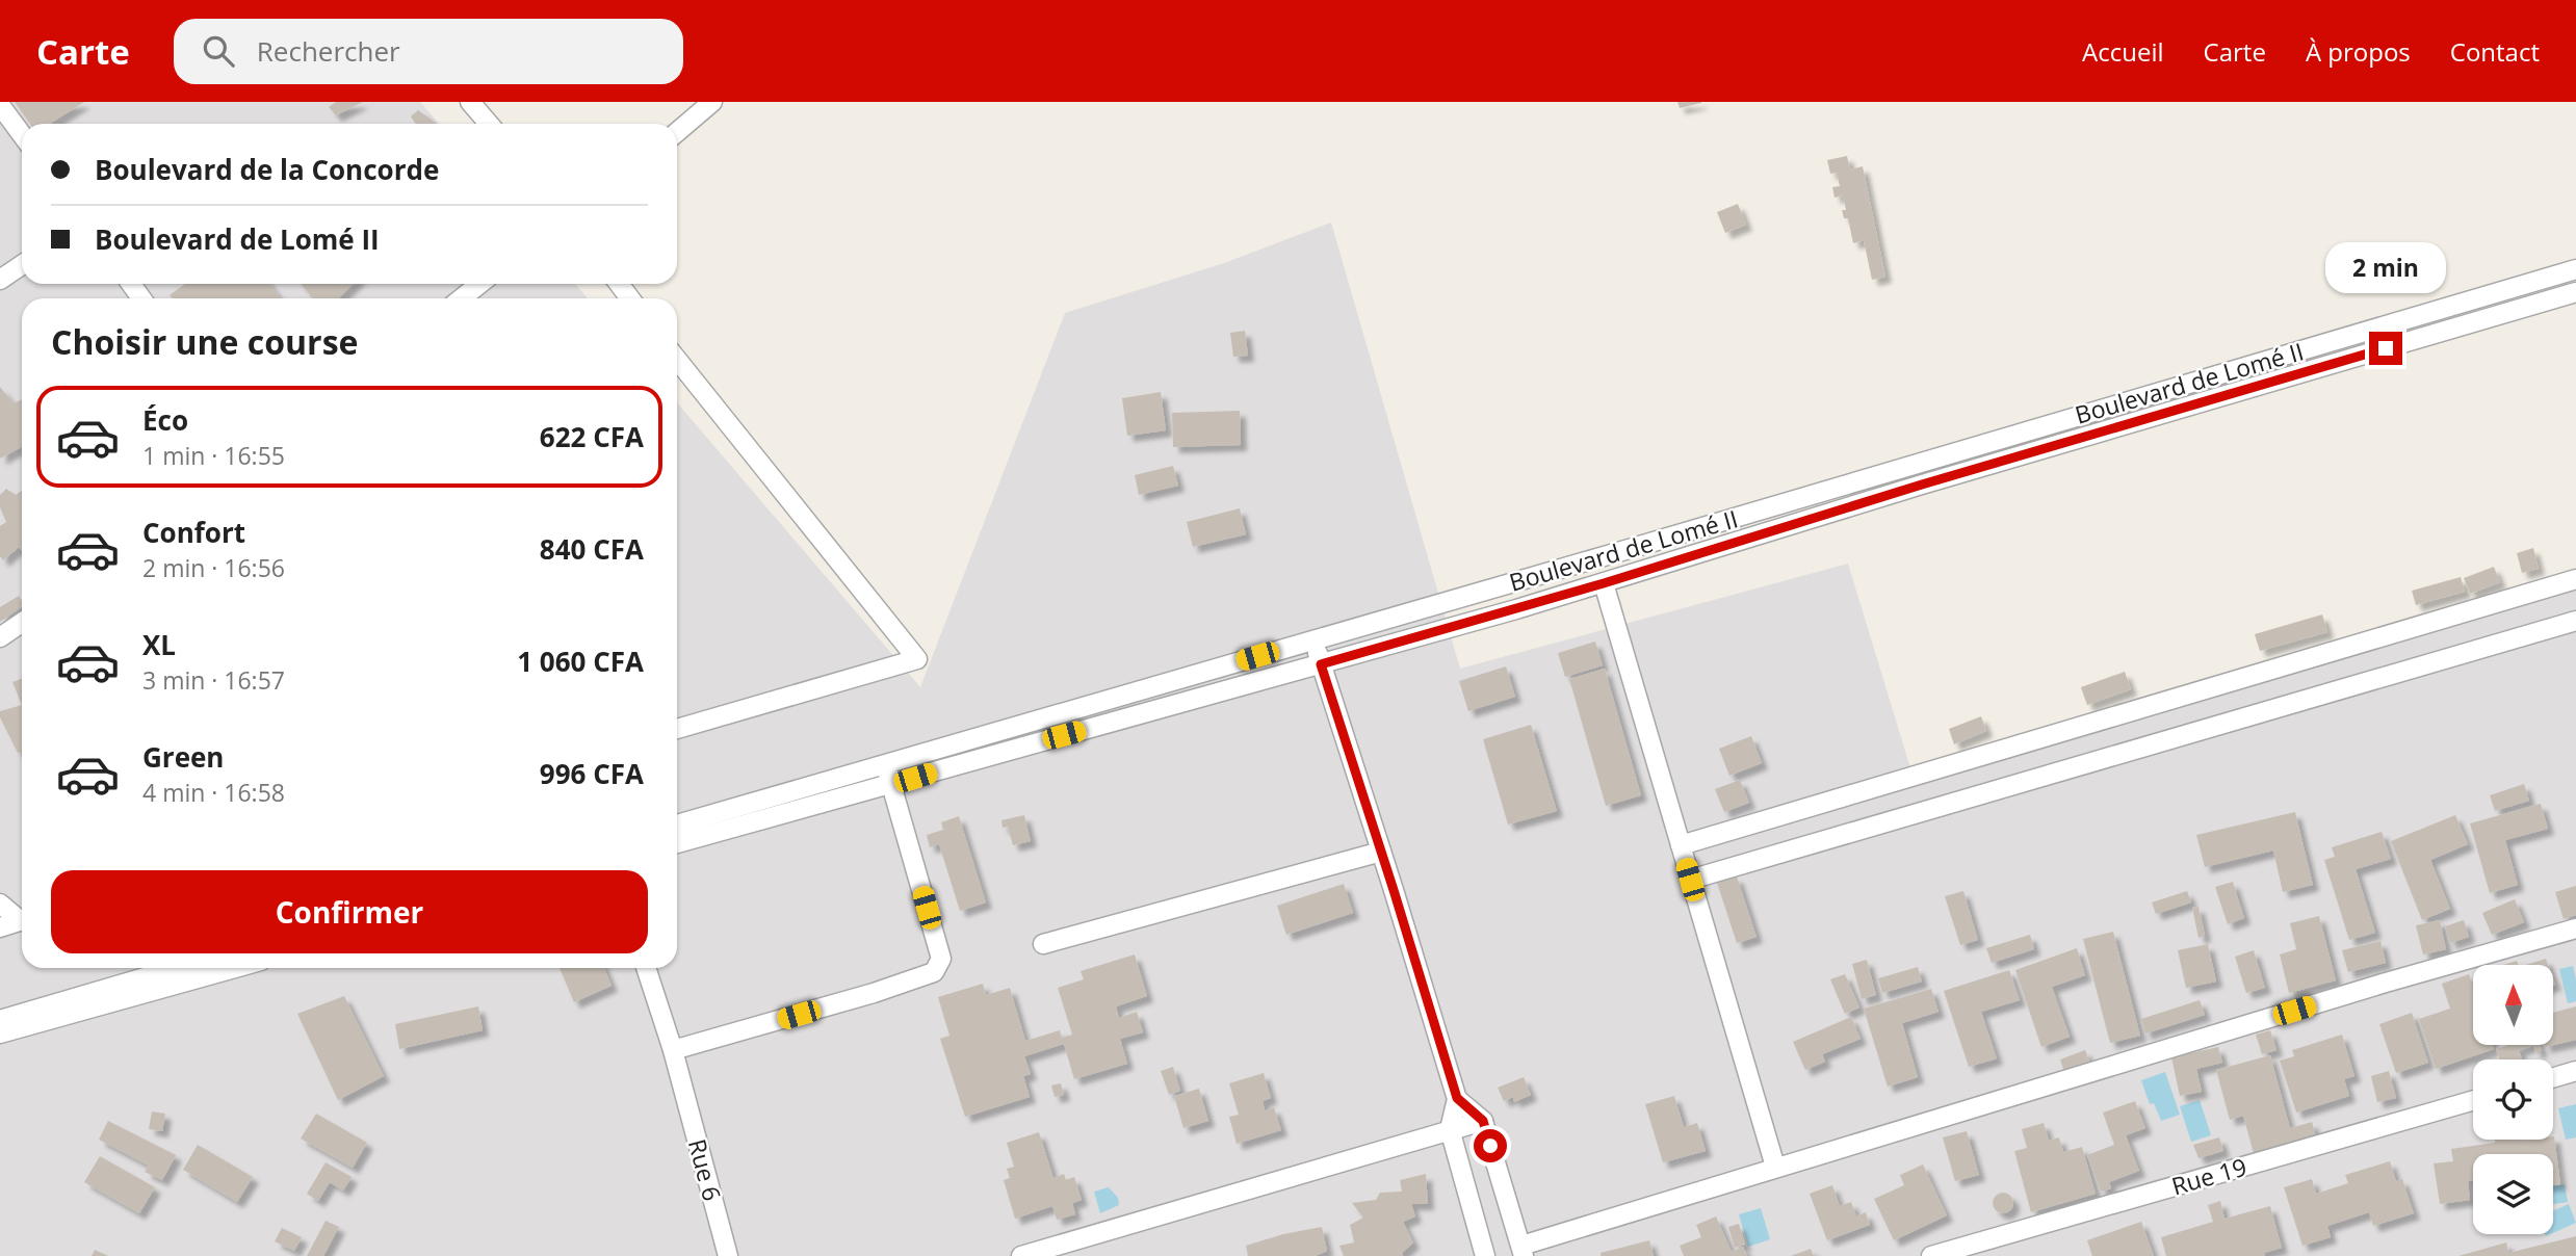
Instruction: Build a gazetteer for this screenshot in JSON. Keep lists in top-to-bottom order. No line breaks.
{"streets":{"street":["Boulevard de Lomé II","Rue 6","Rue 19"]},"north":"top","page":{"header":"Carte","search":"Rechercher","nav":["Accueil","Carte","À propos","Contact"],"banner":["Boulevard de la Concorde","Boulevard de Lomé II"],"bubble":"2 min","heading":"Choisir une course","list":[{"name":"Éco","note":"1 min · 16:55","value":"622 CFA"},{"name":"Confort","note":"2 min · 16:56","value":"840 CFA"},{"name":"XL","note":"3 min · 16:57","value":"1 060 CFA"},{"name":"Green","note":"4 min · 16:58","value":"996 CFA"}],"buttons":"Confirmer"}}
